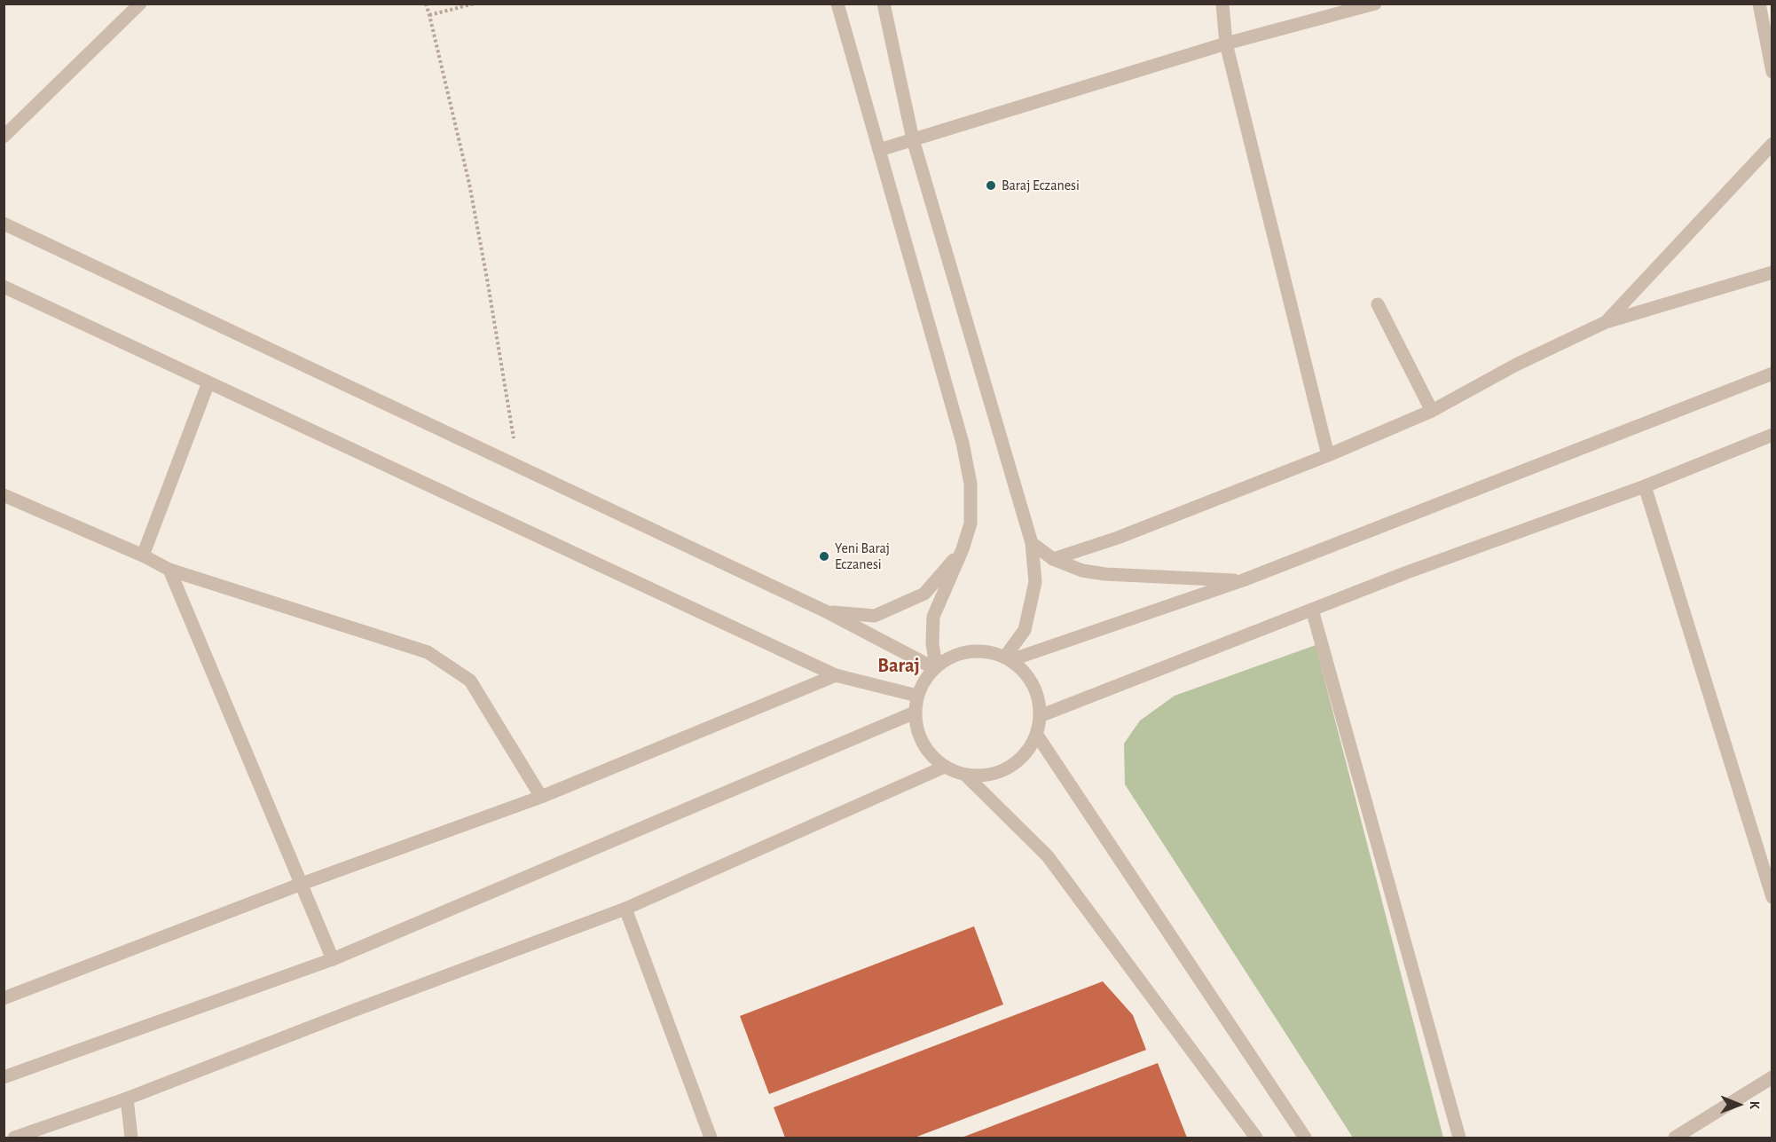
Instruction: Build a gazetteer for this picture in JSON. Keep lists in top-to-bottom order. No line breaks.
{"districts":["Baraj"],"places":["Baraj Eczanesi","Yeni Baraj Eczanesi"],"north":"right"}
